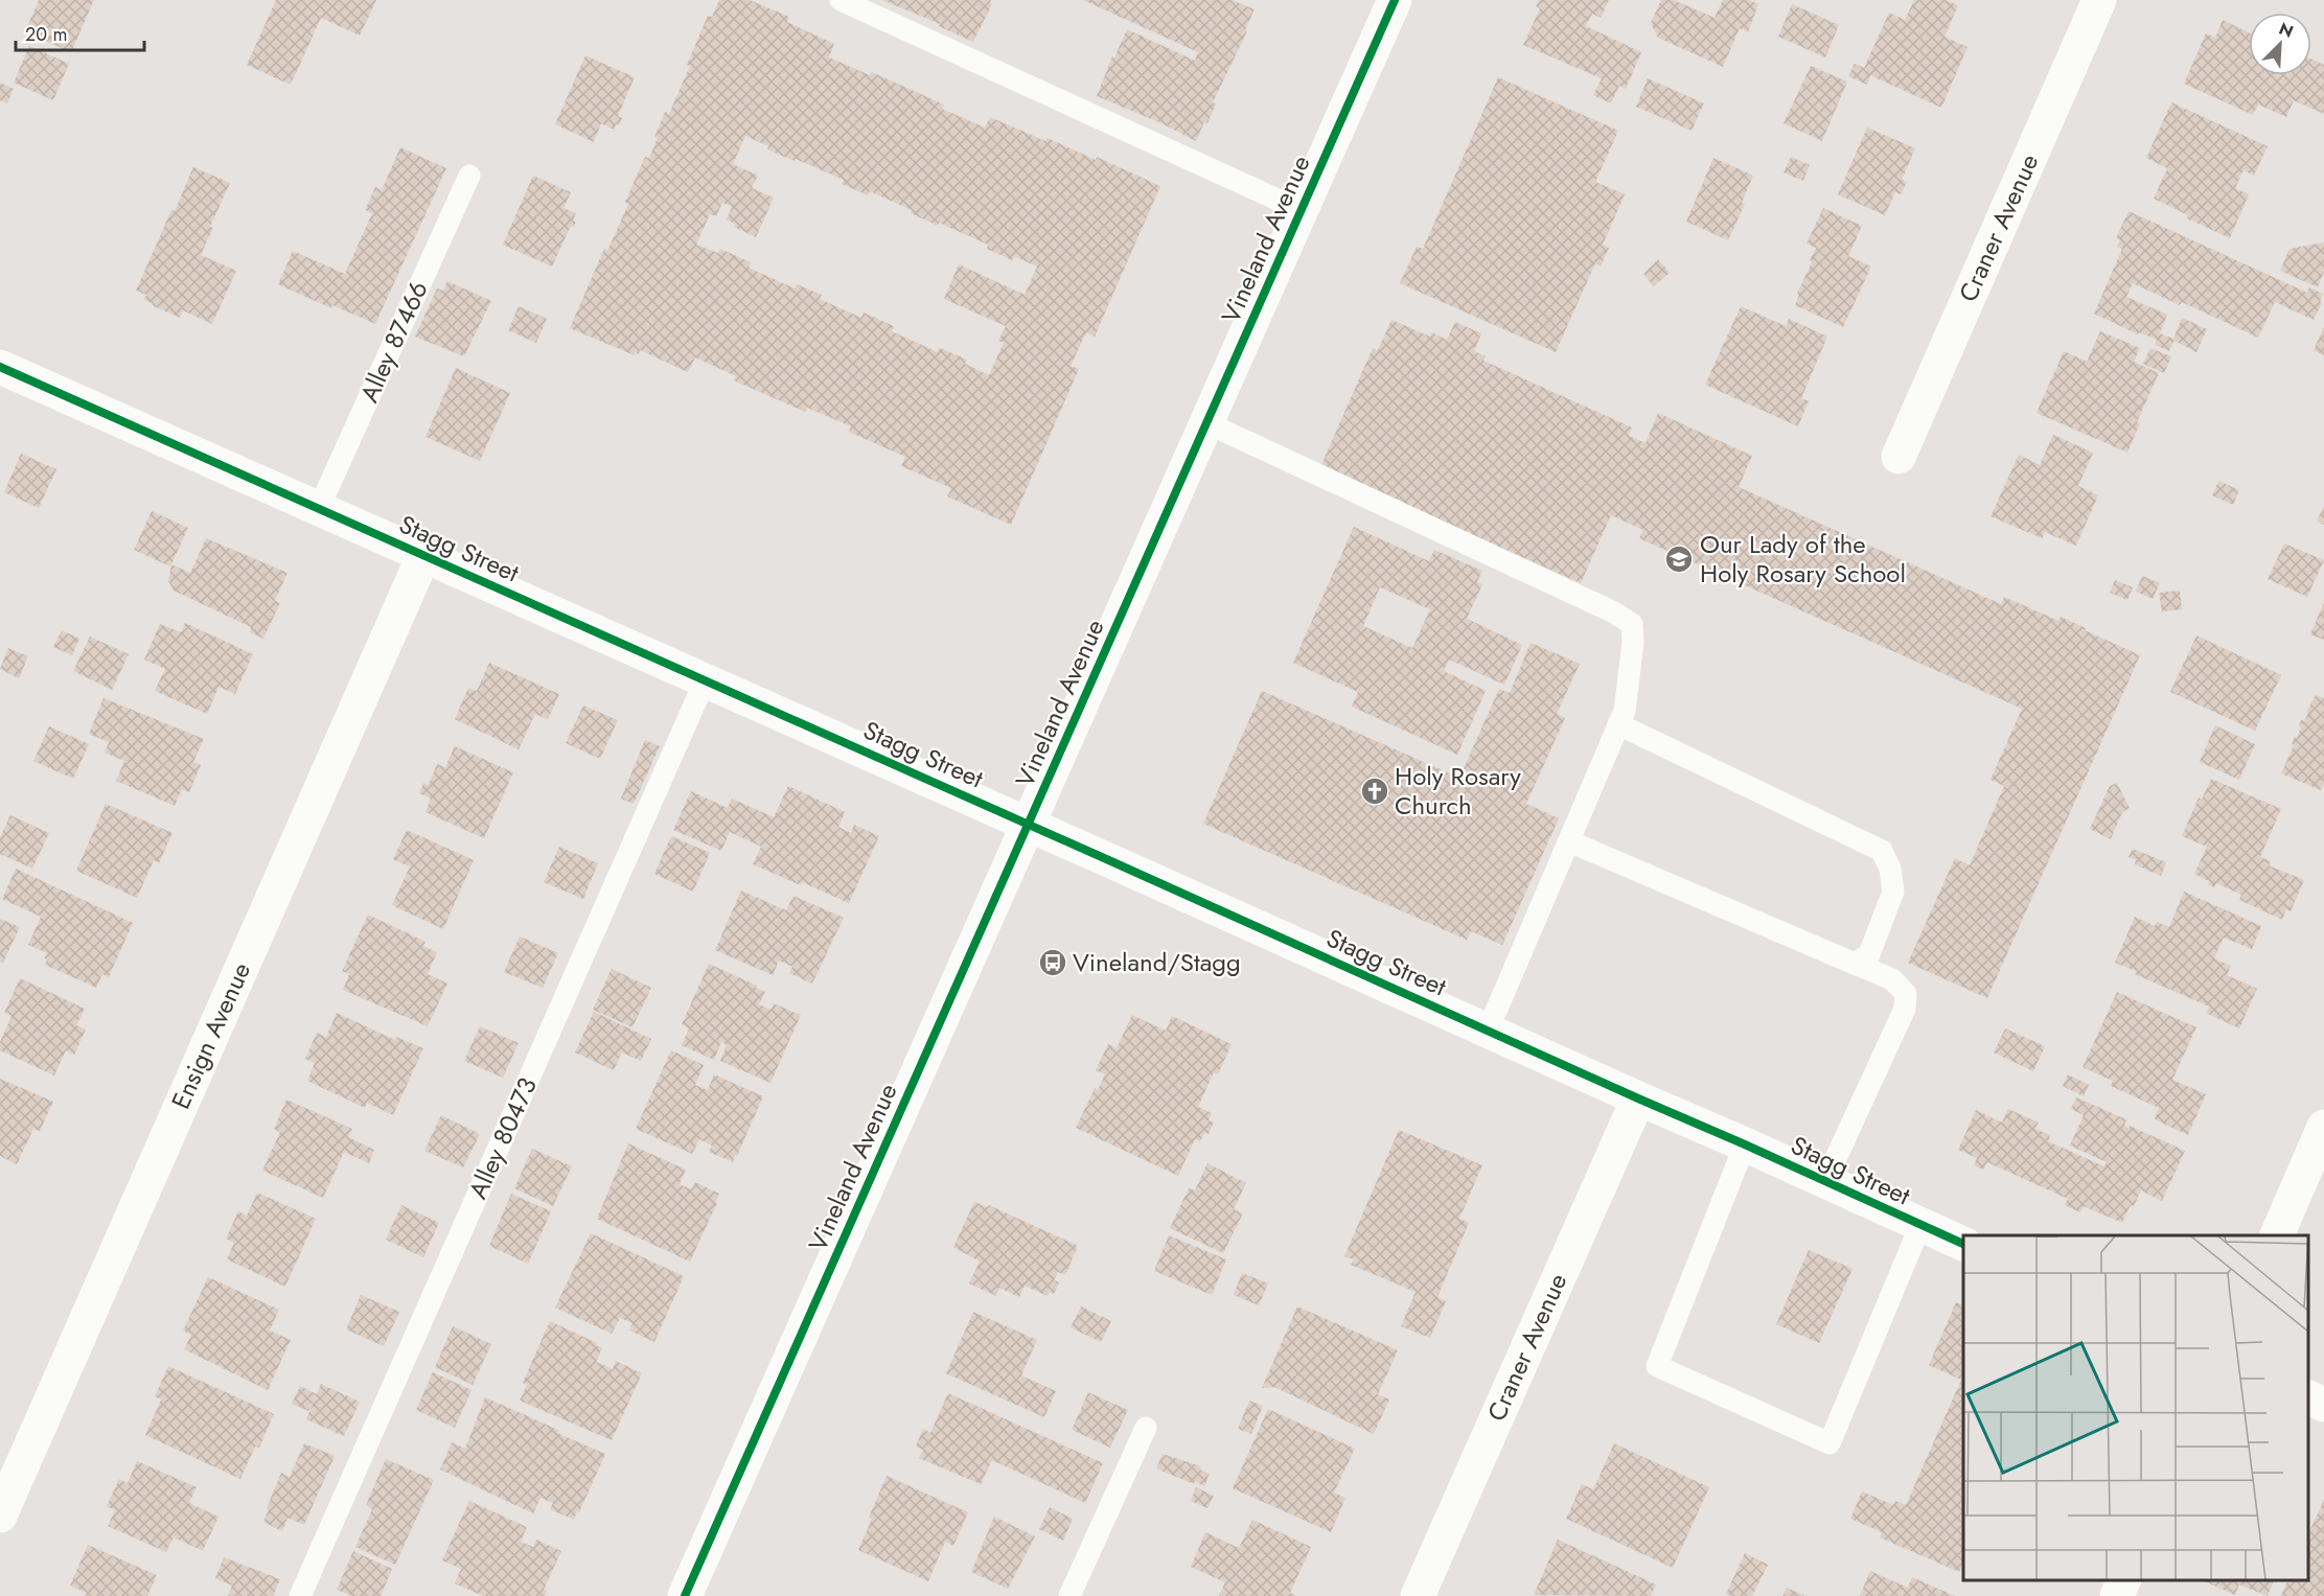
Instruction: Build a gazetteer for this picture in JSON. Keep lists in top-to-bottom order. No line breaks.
{"streets":{"street":["Craner Avenue","Vineland Avenue","Stagg Street","Ensign Avenue"],"lane":["Alley 87466","Alley 80473"]},"crossings":[["Craner Avenue","Stagg Street"],["Vineland Avenue","Stagg Street"],["Alley 87466","Stagg Street"],["Stagg Street","Ensign Avenue"],["Stagg Street","Alley 80473"]],"places":{"school or university":["Our Lady of the Holy Rosary School"],"church":["Holy Rosary Church"],"bus stop":["Vineland/Stagg"]},"scale_bar":"20 m","north":"top right"}
